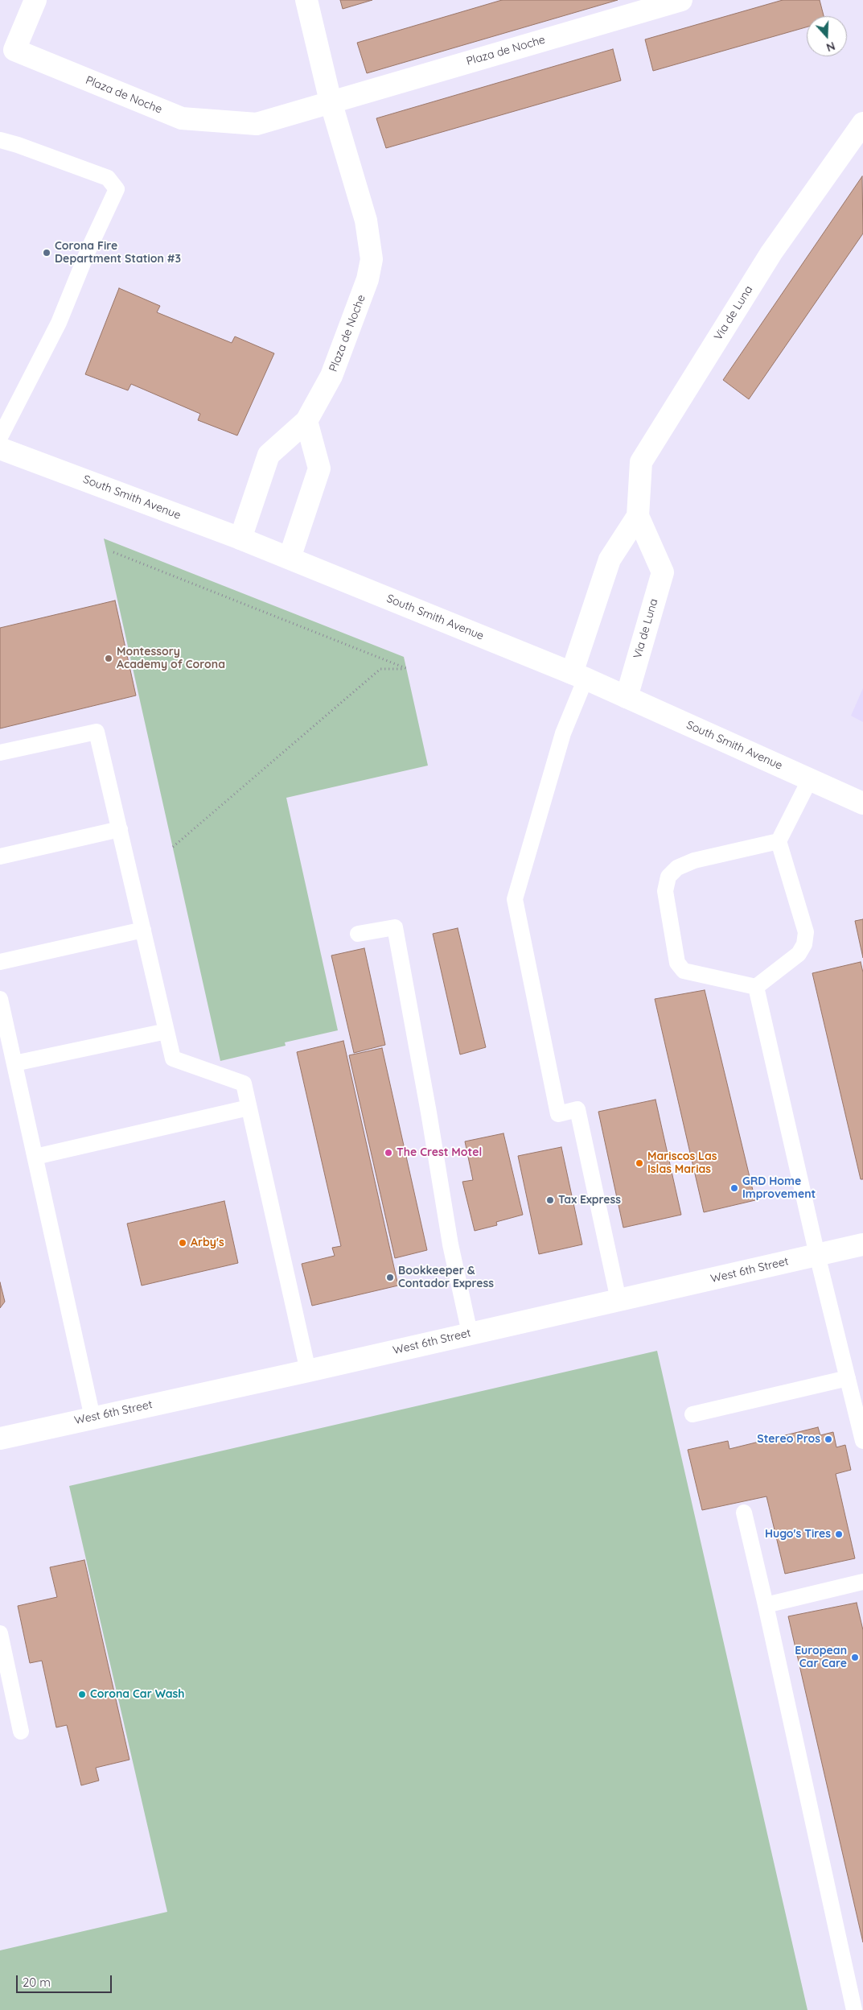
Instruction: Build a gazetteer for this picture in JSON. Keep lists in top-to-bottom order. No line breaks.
{"streets":{"street":["Plaza de Noche","Via de Luna","South Smith Avenue","West 6th Street"]},"crossings":[["Plaza de Noche","South Smith Avenue"],["Via de Luna","South Smith Avenue"]],"places":["Corona Fire Department Station #3","Montessory Academy of Corona","The Crest Motel","Mariscos Las Islas Marias","GRD Home Improvement","Tax Express","Arby's","Bookkeeper & Contador Express","Stereo Pros","Hugo's Tires","European Car Care","Corona Car Wash"],"scale_bar":"20 m","north":"bottom"}
